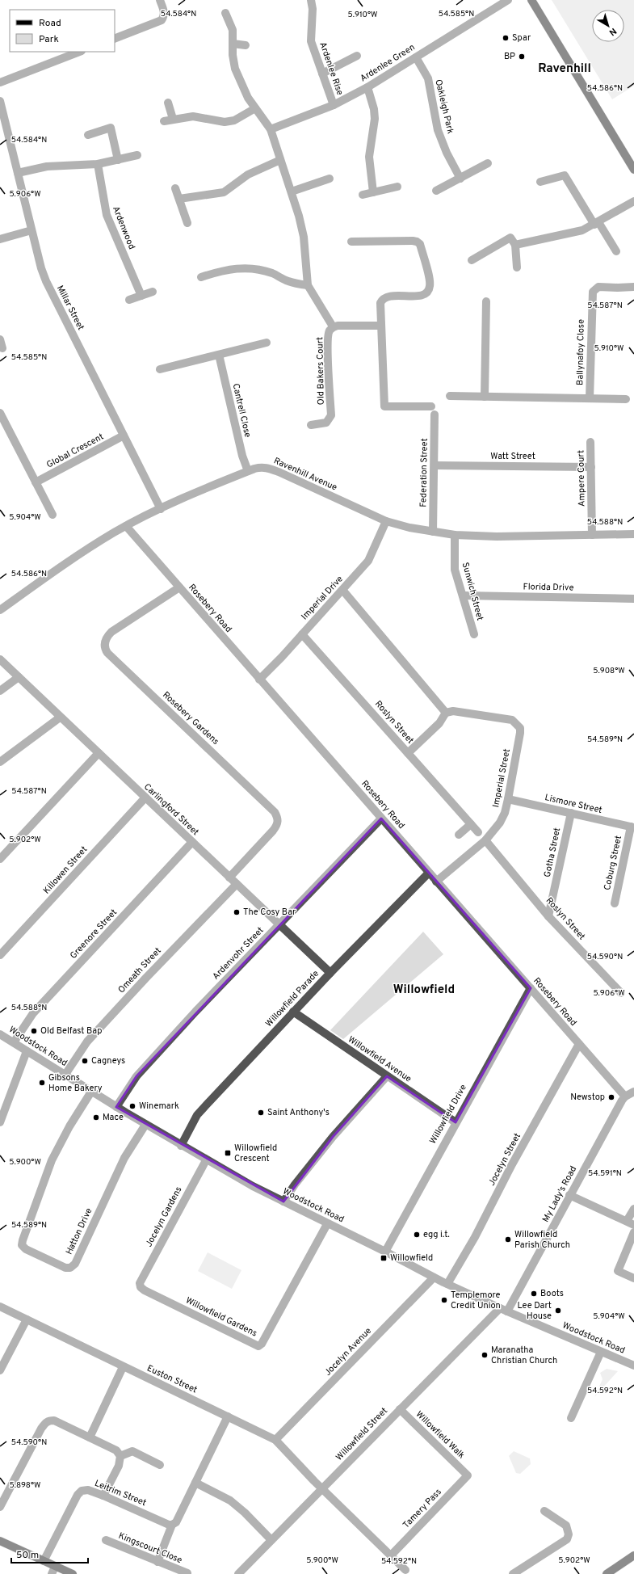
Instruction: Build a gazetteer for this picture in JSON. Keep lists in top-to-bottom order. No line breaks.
{"streets":{"street":["Ardenlee Green","Ardenlee Rise","Oakleigh Park","Ardenwood","Millar Street","Ballynafoy Close","Old Bakers Court","Cantrell Close","Global Crescent","Watt Street","Federation Street","Ravenhill Avenue","Ampere Court","Florida Drive","Sunwich Street","Imperial Drive","Rosebery Road","Rosebery Gardens","Roslyn Street","Imperial Street","Lismore Street","Carlingford Street","Gotha Street","Coburg Street","Killowen Street","Greenore Street","Ardenvohr Street","Omeath Street","Willowfield Parade","Woodstock Road","Willowfield Avenue","Willowfield Drive","Jocelyn Street","My Lady's Road","Jocelyn Gardens","Hatton Drive","Willowfield Gardens","Jocelyn Avenue","Euston Street","Willowfield Street","Willowfield Walk","Leitrim Street","Tamery Pass","Kingscourt Close"]},"crossings":[["Ardenlee Green","Ardenlee Rise"],["Ardenlee Green","Oakleigh Park"],["Millar Street","Global Crescent"],["Millar Street","Ravenhill Avenue"],["Cantrell Close","Ravenhill Avenue"],["Watt Street","Federation Street"],["Watt Street","Ampere Court"],["Federation Street","Ravenhill Avenue"],["Ravenhill Avenue","Ampere Court"],["Ravenhill Avenue","Sunwich Street"],["Ravenhill Avenue","Imperial Drive"],["Ravenhill Avenue","Rosebery Road"],["Florida Drive","Sunwich Street"],["Imperial Drive","Rosebery Road"],["Imperial Drive","Roslyn Street"],["Rosebery Road","Rosebery Gardens"],["Rosebery Road","Imperial Street"],["Rosebery Road","Ardenvohr Street"],["Rosebery Road","Willowfield Parade"],["Rosebery Road","Willowfield Drive"],["Rosebery Road","Jocelyn Street"],["Rosebery Road","My Lady's Road"],["Rosebery Gardens","Carlingford Street"],["Roslyn Street","Imperial Street"],["Roslyn Street","Gotha Street"],["Imperial Street","Lismore Street"],["Lismore Street","Gotha Street"],["Lismore Street","Coburg Street"],["Carlingford Street","Killowen Street"],["Carlingford Street","Greenore Street"],["Carlingford Street","Ardenvohr Street"],["Carlingford Street","Omeath Street"],["Carlingford Street","Willowfield Parade"],["Greenore Street","Woodstock Road"],["Ardenvohr Street","Woodstock Road"],["Omeath Street","Woodstock Road"],["Willowfield Parade","Woodstock Road"],["Willowfield Parade","Willowfield Avenue"],["Woodstock Road","Willowfield Drive"],["Woodstock Road","Jocelyn Street"],["Woodstock Road","My Lady's Road"],["Woodstock Road","Jocelyn Gardens"],["Woodstock Road","Hatton Drive"],["Woodstock Road","Willowfield Gardens"],["Woodstock Road","Jocelyn Avenue"],["Woodstock Road","Willowfield Street"],["Willowfield Avenue","Willowfield Drive"],["My Lady's Road","Willowfield Street"],["Jocelyn Gardens","Willowfield Gardens"],["Jocelyn Avenue","Euston Street"],["Euston Street","Willowfield Street"],["Euston Street","Tamery Pass"],["Willowfield Street","Willowfield Walk"],["Willowfield Walk","Tamery Pass"]],"districts":["Ravenhill","Willowfield"],"places":{"other":["Spar","BP","The Cosy Bar","Old Belfast Bap","Cagneys","Gibsons Home Bakery","Newstop","Winemark","Saint Anthony's","Mace","egg i.t.","Willowfield Parish Church","Boots","Templemore Credit Union","Lee Dart House","Maranatha Christian Church"],"transit":["Willowfield Crescent","Willowfield"]},"legend":["Road","Park"],"scale_bar":"50 m","north":"bottom right","coordinates":["54.584°N","54.585°N","5.910°W","54.586°N","5.906°W","54.587°N","5.904°W","54.588°N","5.908°W","54.589°N","5.902°W","54.590°N","5.900°W","54.591°N","54.592°N","5.898°W"]}
